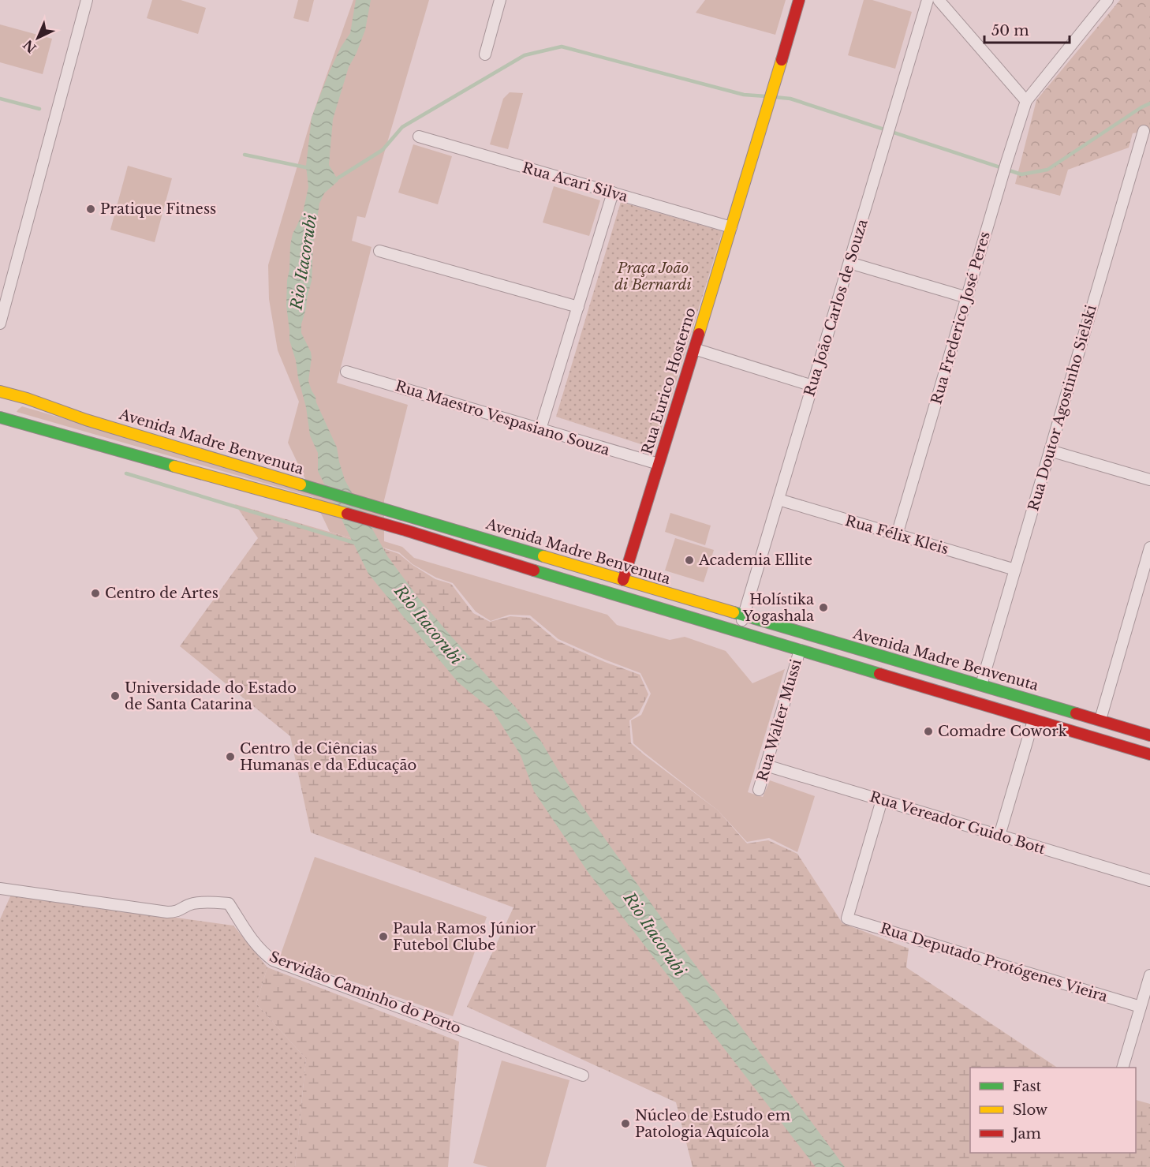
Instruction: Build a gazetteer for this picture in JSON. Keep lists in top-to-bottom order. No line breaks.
{"streets":{"main road":["Rua Eurico Hosterno","Avenida Madre Benvenuta"],"street":["Rua Acari Silva","Rua João Carlos de Souza","Rua Frederico José Peres","Rua Doutor Agostinho Sielski","Rua Maestro Vespasiano Souza","Rua Félix Kleis","Rua Walter Mussi","Rua Vereador Guido Bott","Rua Deputado Protógenes Vieira","Servidão Caminho do Porto"]},"crossings":[["Rua Acari Silva","Rua Eurico Hosterno"],["Rua João Carlos de Souza","Avenida Madre Benvenuta"],["Rua João Carlos de Souza","Rua Félix Kleis"],["Rua Frederico José Peres","Rua Félix Kleis"],["Rua Eurico Hosterno","Rua Maestro Vespasiano Souza"],["Rua Eurico Hosterno","Avenida Madre Benvenuta"],["Rua Doutor Agostinho Sielski","Avenida Madre Benvenuta"],["Rua Doutor Agostinho Sielski","Rua Félix Kleis"],["Avenida Madre Benvenuta","Rua Walter Mussi"],["Rua Walter Mussi","Rua Vereador Guido Bott"],["Rua Vereador Guido Bott","Rua Deputado Protógenes Vieira"]],"water":["Rio Itacorubi"],"parks":["Praça João di Bernardi"],"places":["Pratique Fitness","Academia Ellite","Centro de Artes","Holístika Yogashala","Universidade do Estado de Santa Catarina","Comadre Cowork","Centro de Ciências Humanas e da Educação","Paula Ramos Júnior Futebol Clube","Núcleo de Estudo em Patologia Aquícola"],"legend":["Fast","Slow","Jam"],"scale_bar":"50 m","north":"bottom left"}
